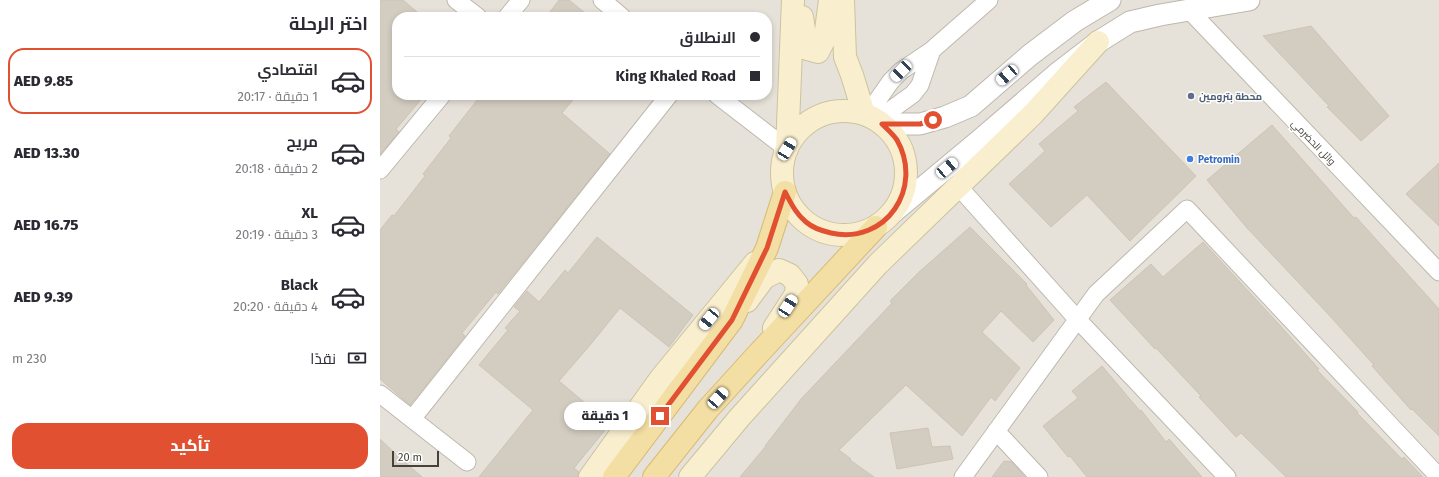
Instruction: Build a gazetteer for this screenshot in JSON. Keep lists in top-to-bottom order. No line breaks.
{"streets":{"street":["وائل الحضرمي"]},"places":["محطة بترومين","Petromin"],"scale_bar":"20 m","page":{"heading":"اختر الرحلة","banner":["الانطلاق","King Khaled Road"],"list":[{"name":"اقتصادي","note":"1 دقيقة · 20:17","value":"AED 9.85"},{"name":"مريح","note":"2 دقيقة · 20:18","value":"AED 13.30"},{"name":"XL","note":"3 دقيقة · 20:19","value":"AED 16.75"},{"name":"Black","note":"4 دقيقة · 20:20","value":"AED 9.39"}],"pay":["نقدًا","230 m"],"bubble":"1 دقيقة","buttons":"تأكيد","scale":"20 m"}}
